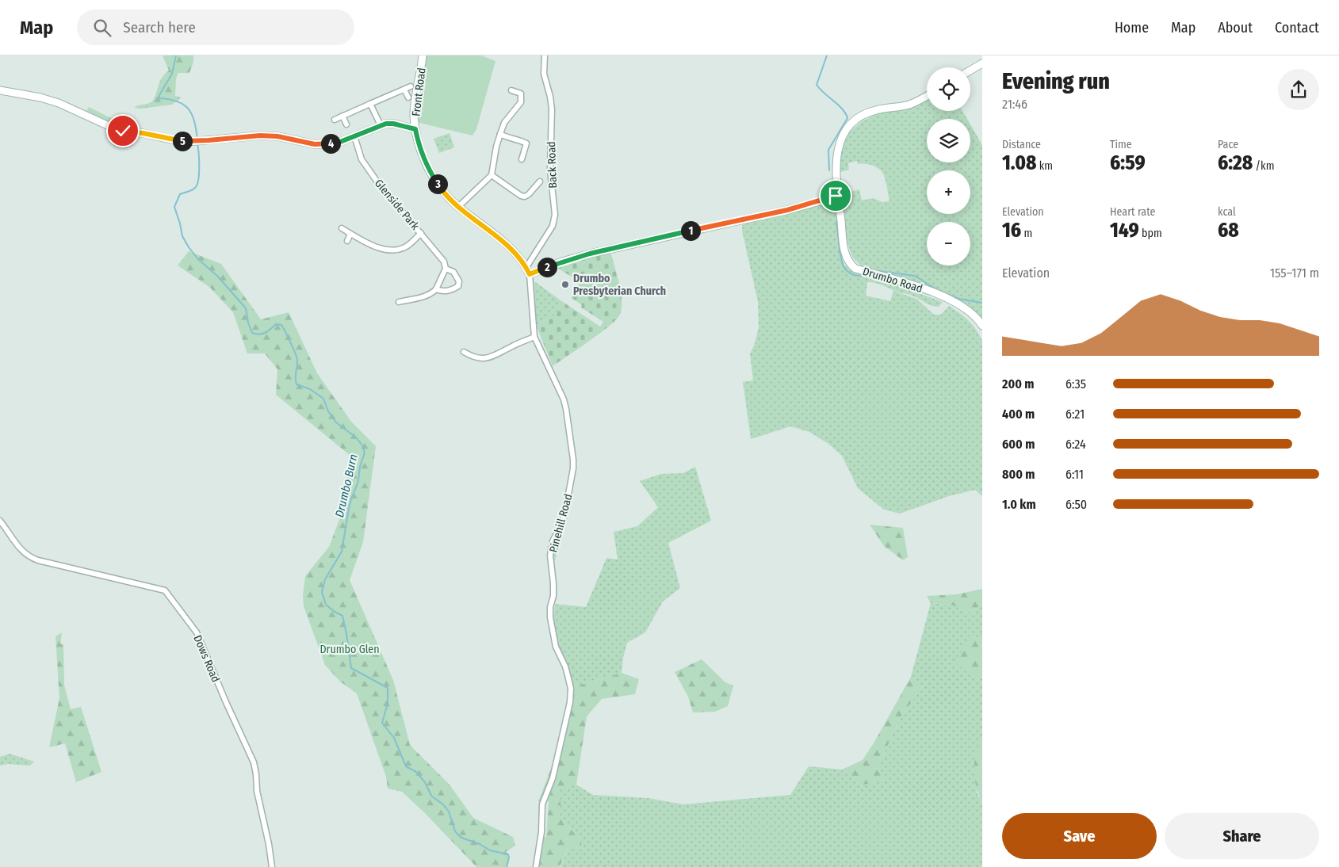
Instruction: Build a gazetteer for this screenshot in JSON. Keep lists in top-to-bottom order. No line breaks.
{"streets":{"street":["Front Road","Back Road","Glenside Park","Drumbo Road","Pinehill Road","Dows Road"]},"crossings":[["Front Road","Back Road"],["Front Road","Pinehill Road"]],"water":["Drumbo Burn"],"parks":["Drumbo Glen"],"places":["Drumbo Presbyterian Church"],"page":{"header":"Map","search":"Search here","nav":["Home","Map","About","Contact"],"heading":["Evening run","21:46"],"map_buttons":["+","−"],"stats":[["Distance","1.08 km"],["Time","6:59"],["Pace","6:28 /km"],["Elevation","16 m"],["Heart rate","149 bpm"],["kcal","68"]],"pins":["5","4","3","1","2"],"chart":["Elevation","155–171 m"],"list":[{"name":"200 m","note":"6:35"},{"name":"400 m","note":"6:21"},{"name":"600 m","note":"6:24"},{"name":"800 m","note":"6:11"},{"name":"1.0 km","note":"6:50"}],"buttons":["Save","Share"]}}
